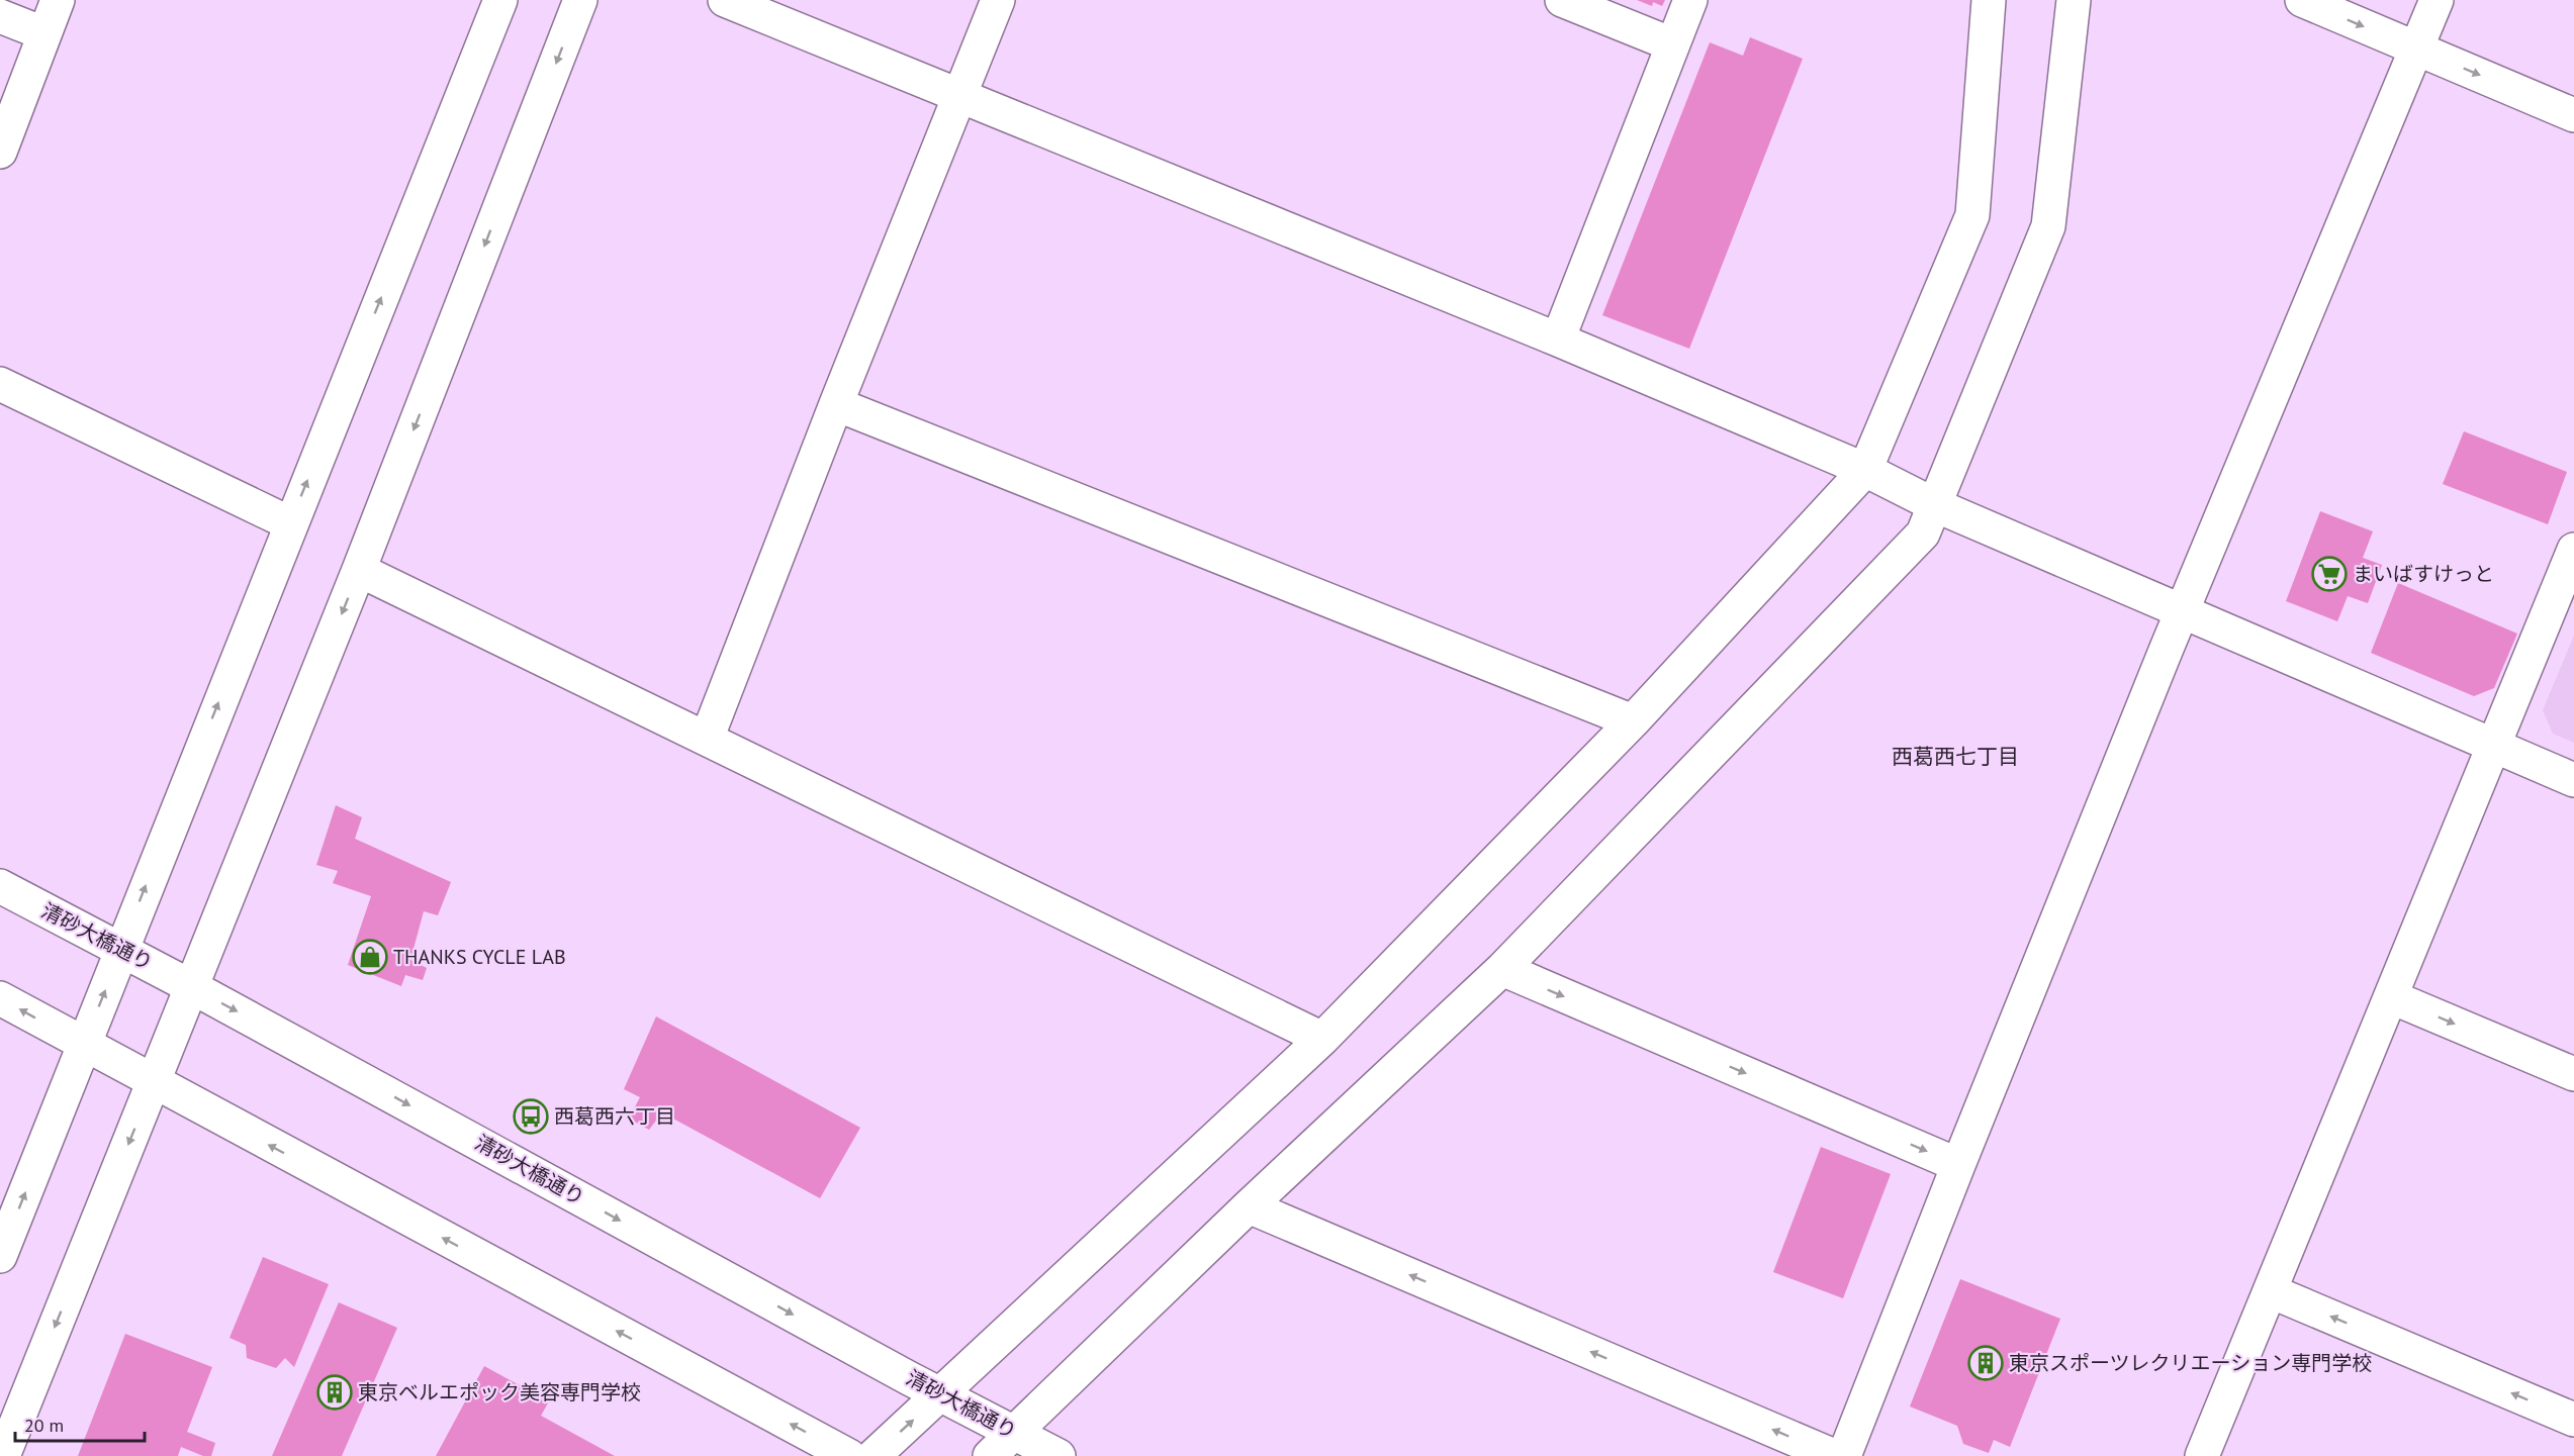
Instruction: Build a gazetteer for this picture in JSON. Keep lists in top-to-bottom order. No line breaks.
{"streets":{"street":["清砂大橋通り"]},"districts":["西葛西七丁目"],"places":{"supermarket":["まいばすけっと"],"shop":["THANKS CYCLE LAB"],"bus stop":["西葛西六丁目"],"building":["東京スポーツレクリエーション専門学校","東京ベルエポック美容専門学校"]},"scale_bar":"20 m"}
